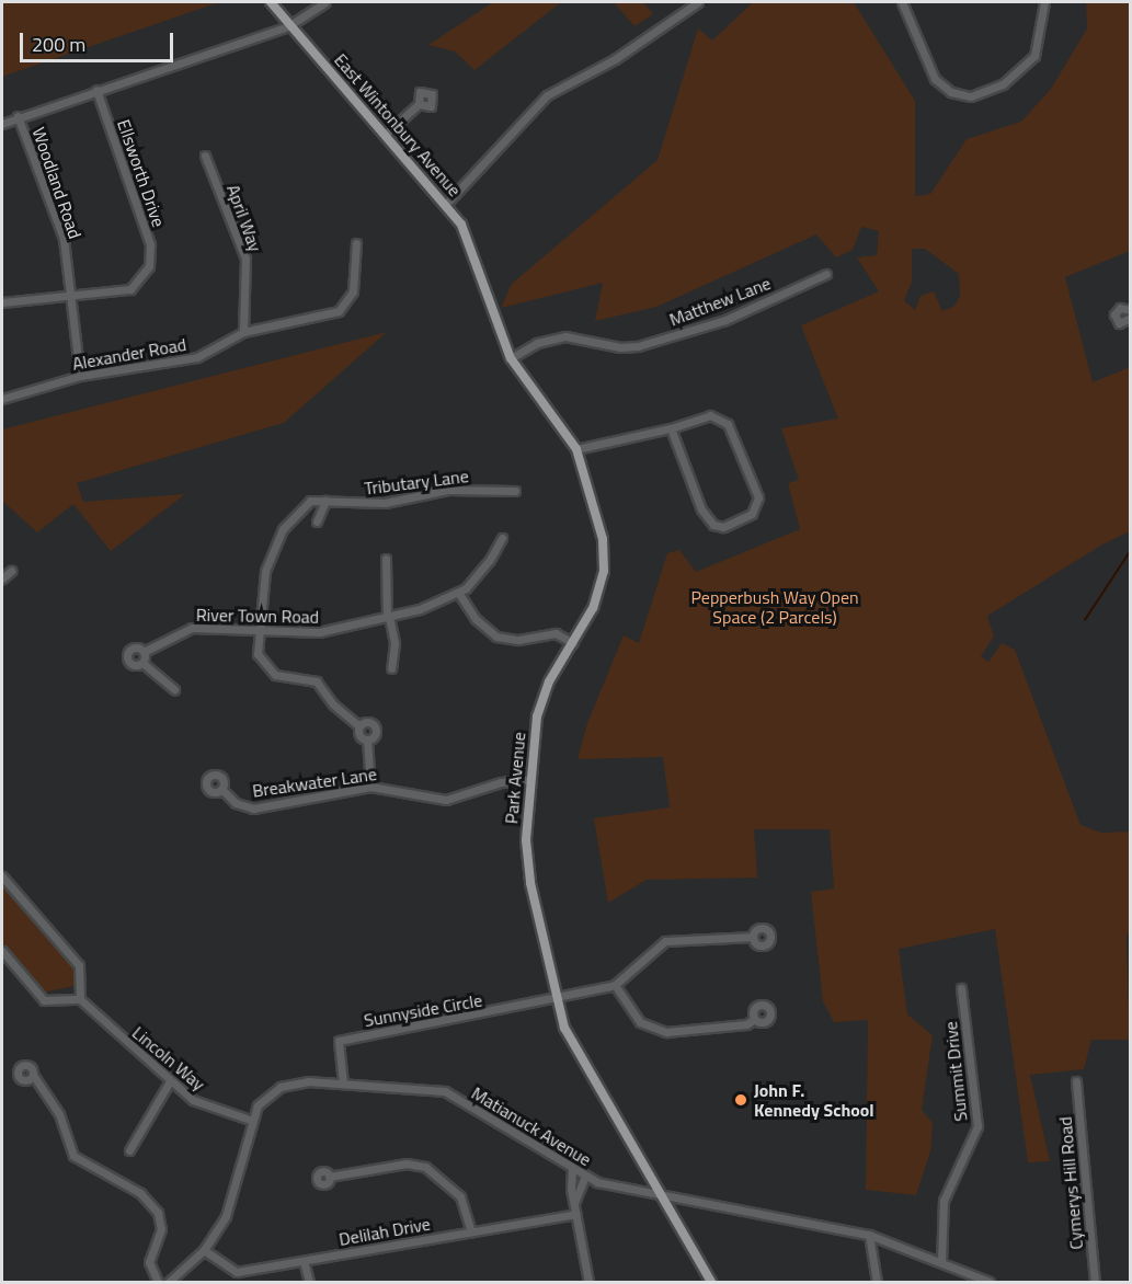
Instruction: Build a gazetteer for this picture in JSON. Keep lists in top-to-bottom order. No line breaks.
{"streets":{"main road":["East Wintonbury Avenue","Park Avenue"],"street":["Ellsworth Drive","Woodland Road","April Way","Matthew Lane","Alexander Road","Tributary Lane","River Town Road","Breakwater Lane","Sunnyside Circle","Lincoln Way","Summit Drive","Matianuck Avenue","Cymerys Hill Road","Delilah Drive"]},"crossings":[["East Wintonbury Avenue","Park Avenue"],["Ellsworth Drive","Woodland Road"],["Woodland Road","Alexander Road"],["April Way","Alexander Road"],["Matthew Lane","Park Avenue"],["Tributary Lane","River Town Road"],["Park Avenue","Breakwater Lane"],["Park Avenue","Sunnyside Circle"],["Park Avenue","Matianuck Avenue"],["Sunnyside Circle","Matianuck Avenue"],["Lincoln Way","Matianuck Avenue"],["Summit Drive","Matianuck Avenue"],["Matianuck Avenue","Delilah Drive"]],"parks":["Pepperbush Way Open Space (2 Parcels)"],"places":["John F. Kennedy School"],"scale_bar":"200 m"}
